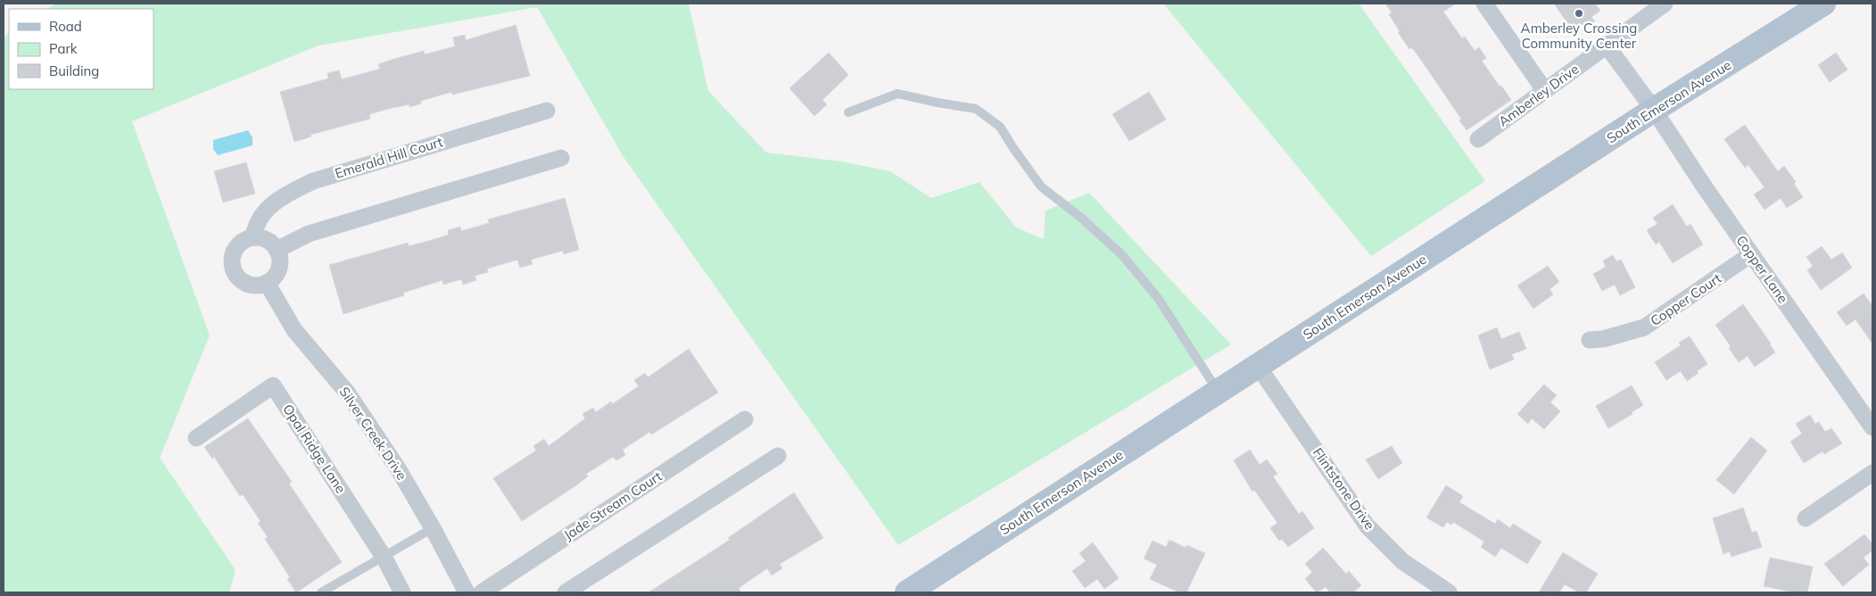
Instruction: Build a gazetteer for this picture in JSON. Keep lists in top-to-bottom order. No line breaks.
{"streets":{"main road":["South Emerson Avenue"],"street":["Amberley Drive","Emerald Hill Court","Copper Lane","Copper Court","Silver Creek Drive","Opal Ridge Lane","Flintstone Drive","Jade Stream Court"]},"crossings":[["Amberley Drive","Copper Lane"],["South Emerson Avenue","Copper Lane"],["South Emerson Avenue","Flintstone Drive"],["Emerald Hill Court","Silver Creek Drive"],["Copper Lane","Copper Court"]],"places":["Amberley Crossing Community Center"],"legend":["Road","Park","Building"]}
